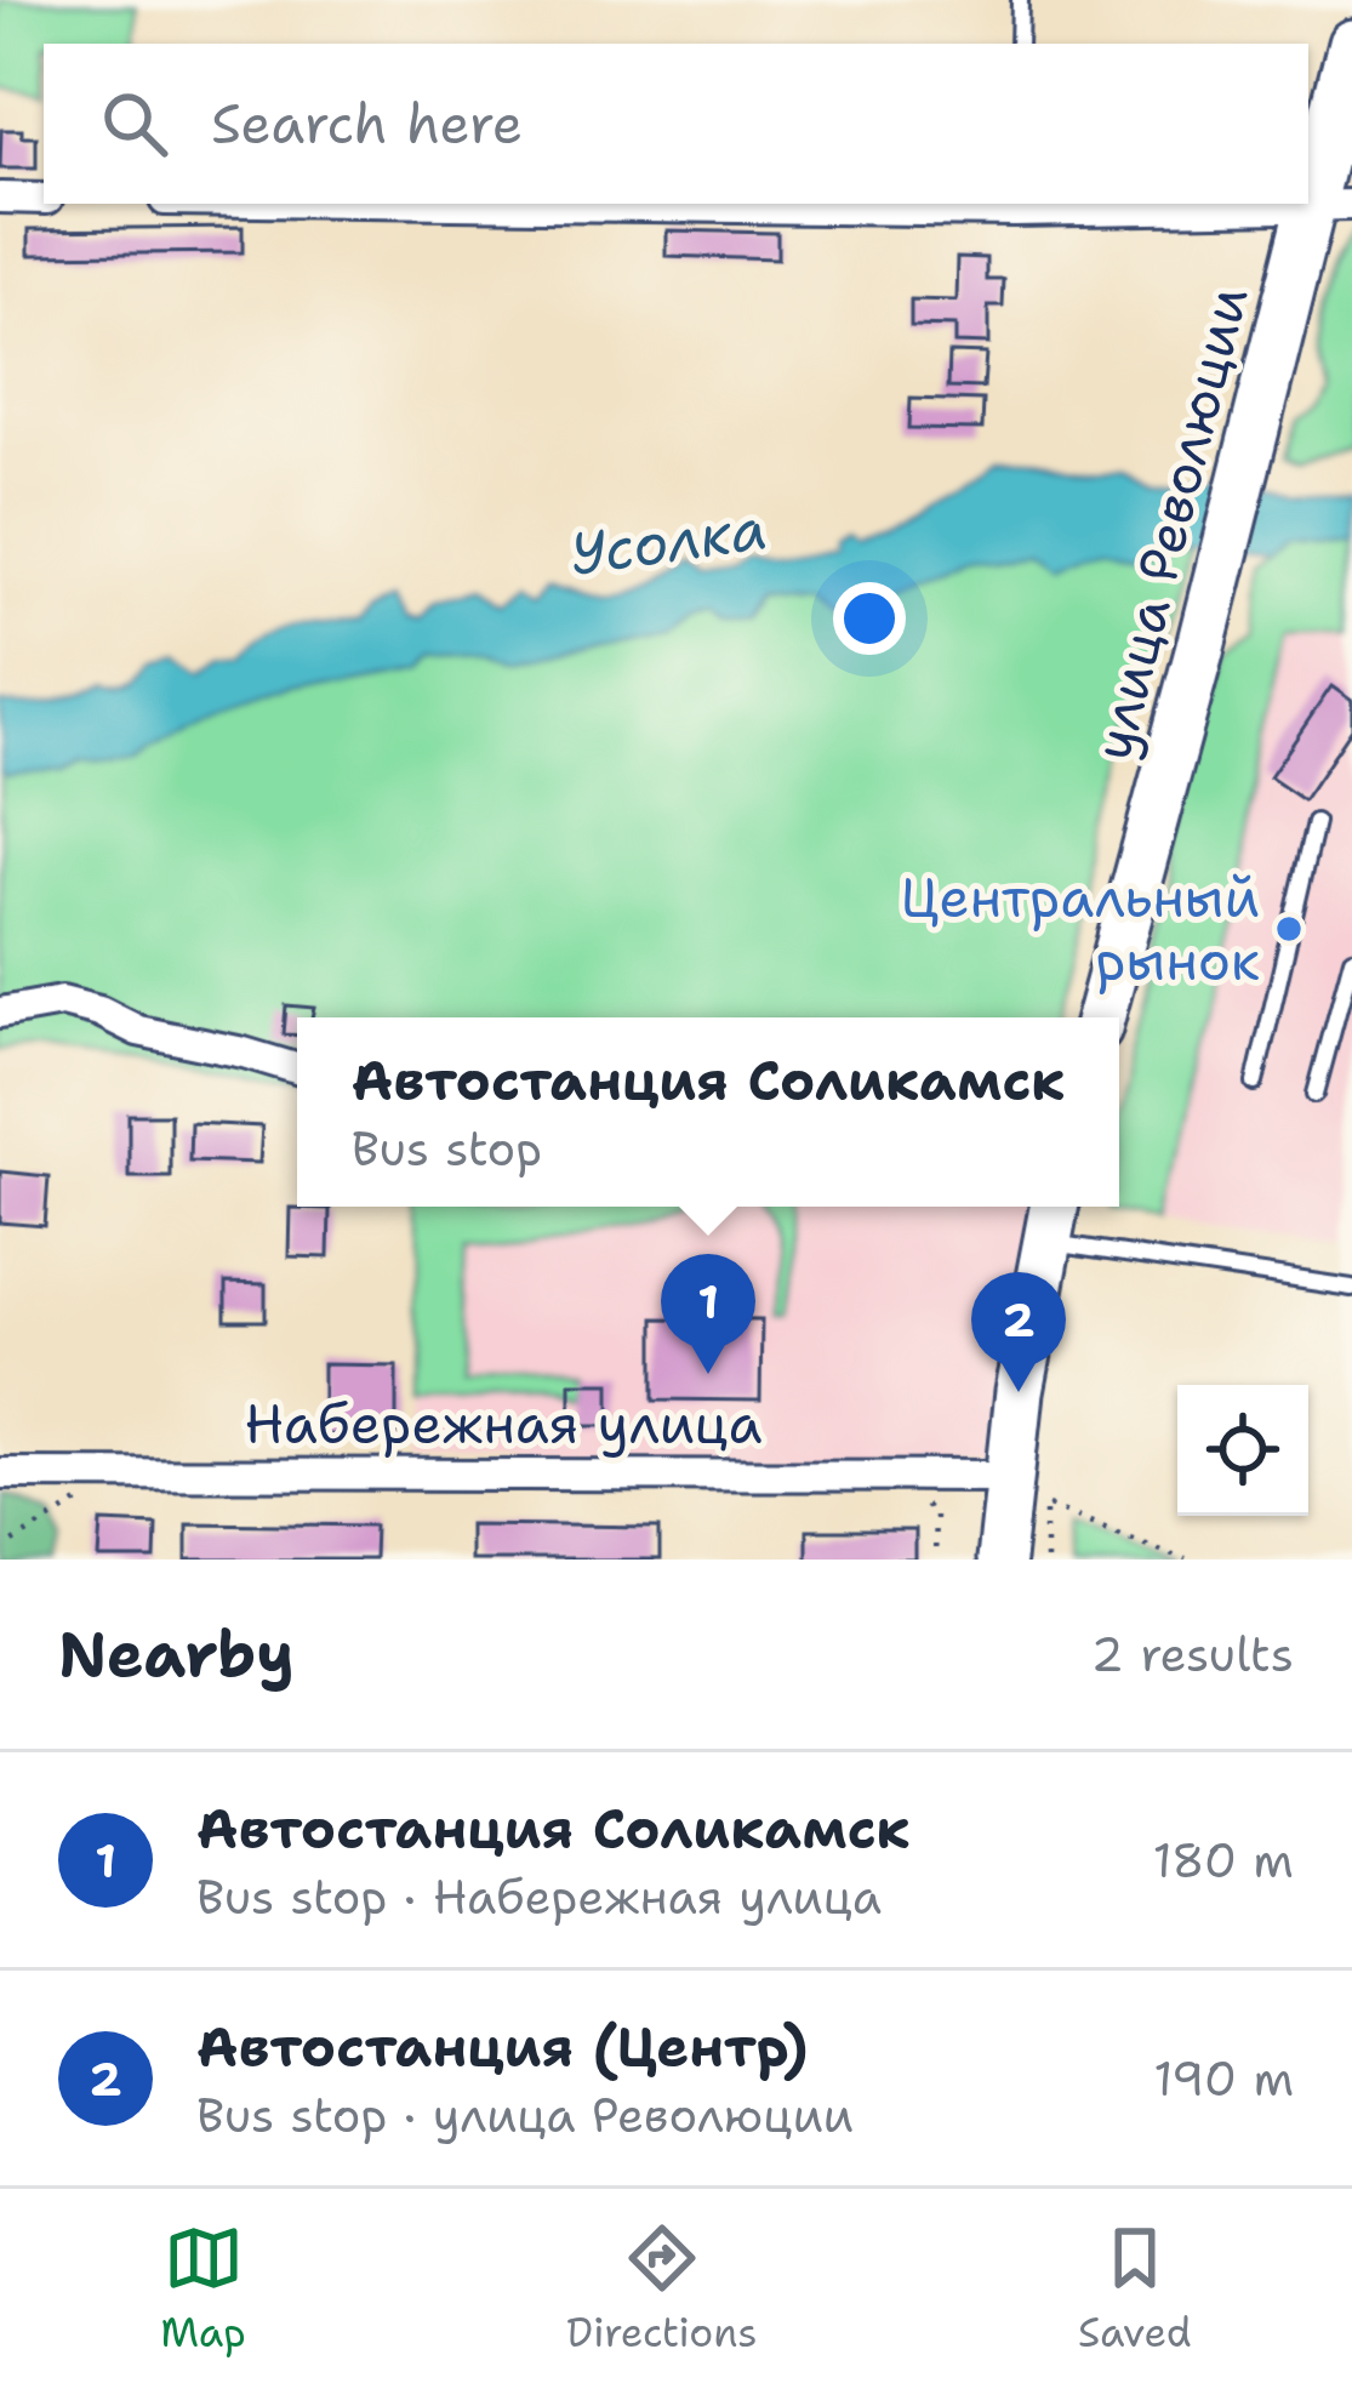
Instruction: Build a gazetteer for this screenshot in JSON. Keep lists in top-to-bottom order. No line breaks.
{"streets":{"main road":["улица Революции"],"street":["Набережная улица"]},"water":["Усолка"],"places":["Центральный рынок"],"page":{"search":"Search here","popup":["Автостанция Соликамск","Bus stop"],"pins":["1","2"],"heading":["Nearby","2 results"],"list":[{"mark":"1","name":"Автостанция Соликамск","note":"Bus stop · Набережная улица","value":"180 m"},{"mark":"2","name":"Автостанция (Центр)","note":"Bus stop · улица Революции","value":"190 m"}],"nav":["Map","Directions","Saved"]}}
